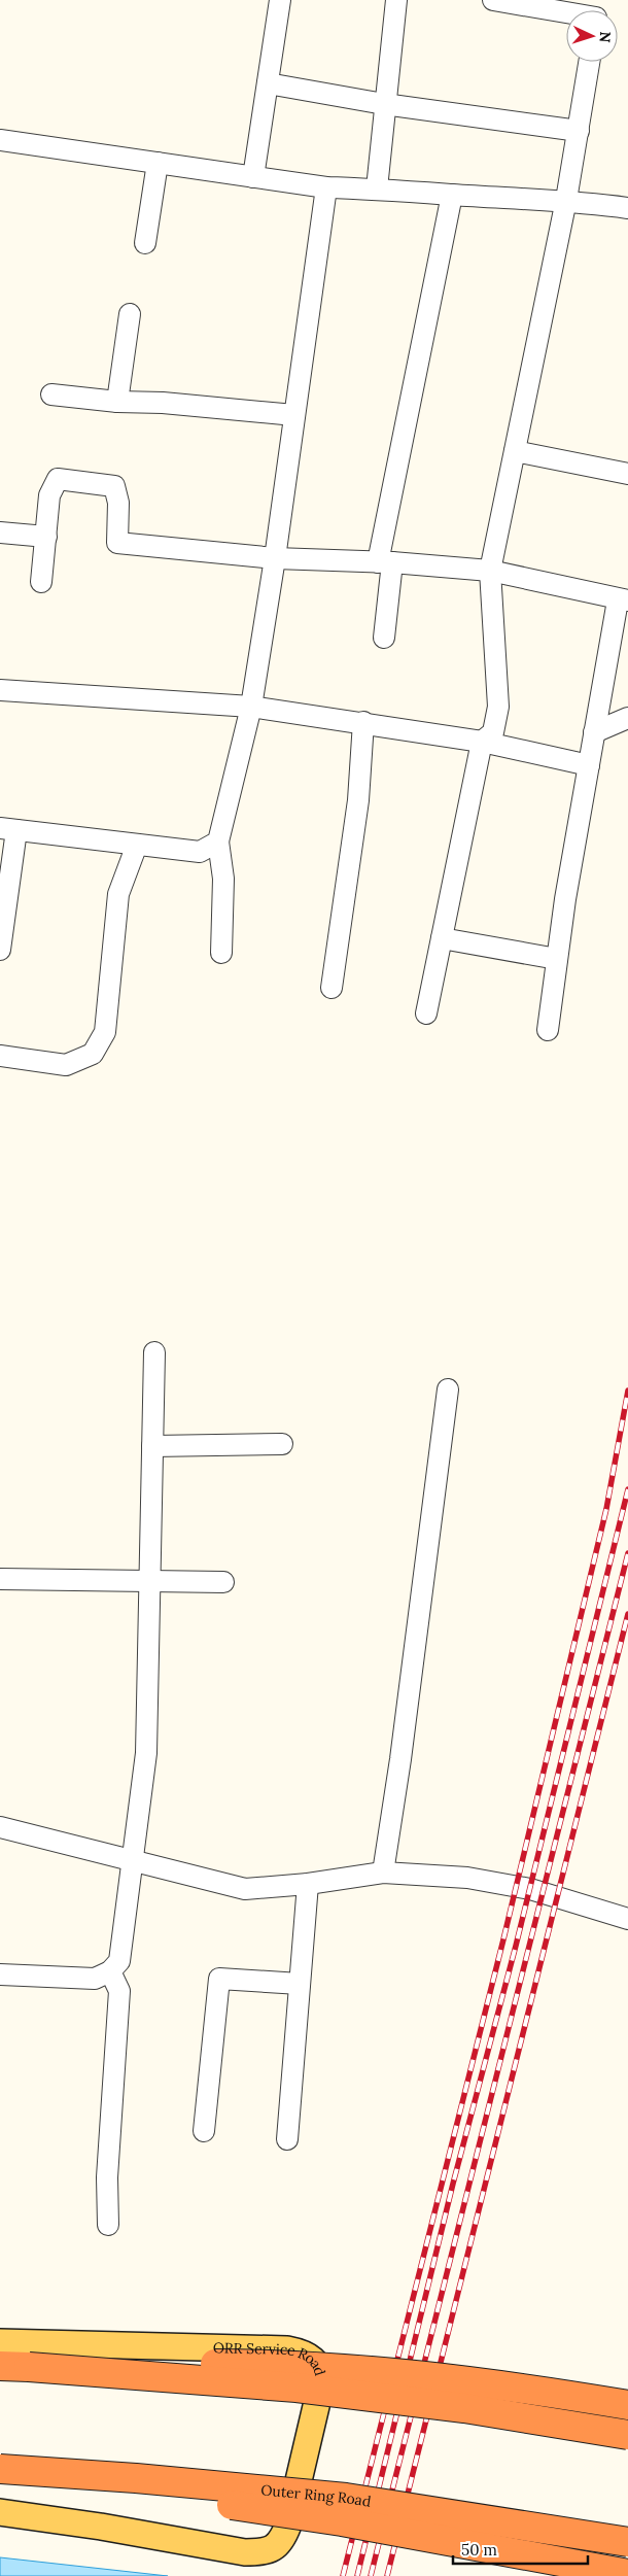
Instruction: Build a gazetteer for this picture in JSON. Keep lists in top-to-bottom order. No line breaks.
{"streets":{"highway":["Outer Ring Road"],"main road":["ORR Service Road"]},"scale_bar":"50 m","north":"right"}
